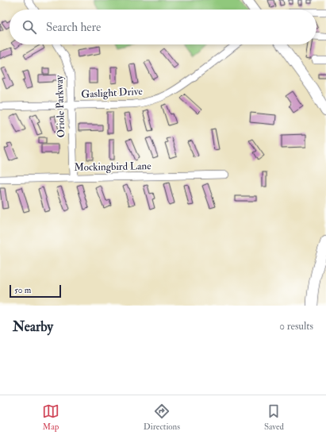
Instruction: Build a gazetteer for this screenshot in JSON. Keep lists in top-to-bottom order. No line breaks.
{"streets":{"street":["Gaslight Drive","Oriole Parkway","Mockingbird Lane"]},"crossings":[["Gaslight Drive","Oriole Parkway"],["Oriole Parkway","Mockingbird Lane"]],"scale_bar":"50 m","page":{"search":"Search here","scale":"50 m","heading":["Nearby","0 results"],"nav":["Map","Directions","Saved"]}}
